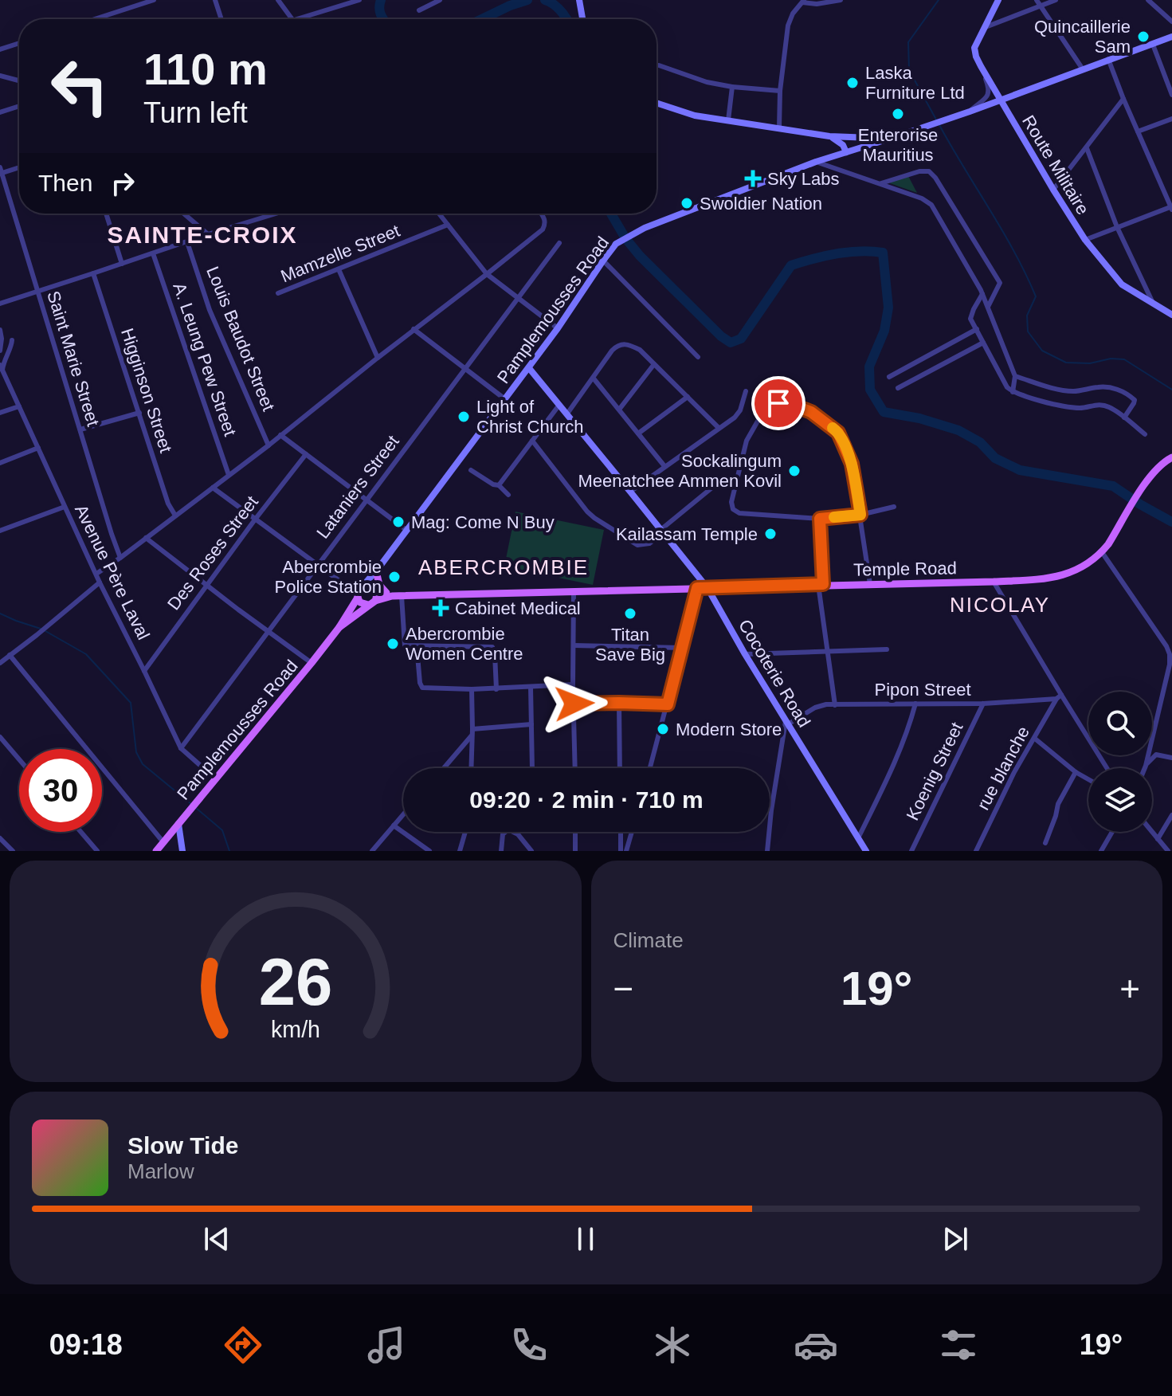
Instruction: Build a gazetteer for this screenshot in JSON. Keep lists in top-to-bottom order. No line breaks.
{"streets":{"main road":["Route Militaire","Pamplemousses Road","Temple Road","Cocoterie Road"],"street":["Mamzelle Street","Louis Baudot Street","Saint Marie Street","A. Leung Pew Street","Higginson Street","Lataniers Street","Des Roses Street","Avenue Père Laval","Pipon Street","rue blanche","Koenig Street"]},"crossings":[["Route Militaire","Pamplemousses Road"],["Pamplemousses Road","Temple Road"],["Pamplemousses Road","Avenue Père Laval"],["Pamplemousses Road","Cocoterie Road"],["Lataniers Street","Avenue Père Laval"],["Des Roses Street","Avenue Père Laval"],["Temple Road","Cocoterie Road"],["Cocoterie Road","Pipon Street"],["Pipon Street","rue blanche"],["Pipon Street","Koenig Street"]],"districts":["SAINTE-CROIX","ABERCROMBIE","NICOLAY"],"places":{"other":["Quincaillerie Sam","Laska Furniture Ltd","Enterorise Mauritius","Swoldier Nation","Light of Christ Church","Sockalingum Meenatchee Ammen Kovil","Mag: Come N Buy","Kailassam Temple","Abercrombie Police Station","Titan Save Big","Abercrombie Women Centre","Modern Store"],"health":["Sky Labs","Cabinet Medical"]},"page":{"turn":["110 m","Turn left"],"then":"Then","limit":"30","trip":"09:20 · 2 min · 710 m","tile":"Climate","heat":["−","19°","+"],"song":["Slow Tide","Marlow"],"tabs":["09:18","19°"],"gauge":["26","km/h"]}}
